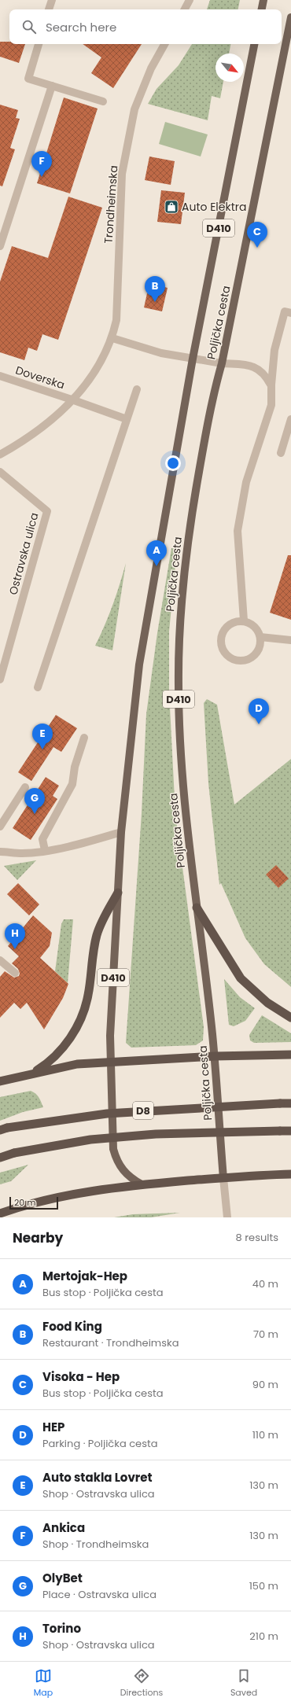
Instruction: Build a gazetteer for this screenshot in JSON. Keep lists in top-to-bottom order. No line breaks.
{"streets":{"highway":["D8"],"main road":["D410","Poljička cesta"],"street":["Trondheimska","Doverska","Ostravska ulica"]},"places":{"shop":["Auto Elektra"]},"scale_bar":"20 m","north":"bottom right","page":{"search":"Search here","pins":["F","C","B","A","D","E","G","H"],"scale":"20 m","heading":["Nearby","8 results"],"list":[{"mark":"A","name":"Mertojak-Hep","note":"Bus stop · Poljička cesta","value":"40 m"},{"mark":"B","name":"Food King","note":"Restaurant · Trondheimska","value":"70 m"},{"mark":"C","name":"Visoka - Hep","note":"Bus stop · Poljička cesta","value":"90 m"},{"mark":"D","name":"HEP","note":"Parking · Poljička cesta","value":"110 m"},{"mark":"E","name":"Auto stakla Lovret","note":"Shop · Ostravska ulica","value":"130 m"},{"mark":"F","name":"Ankica","note":"Shop · Trondheimska","value":"130 m"},{"mark":"G","name":"OlyBet","note":"Place · Ostravska ulica","value":"150 m"},{"mark":"H","name":"Torino","note":"Shop · Ostravska ulica","value":"210 m"}],"nav":["Map","Directions","Saved"]}}
